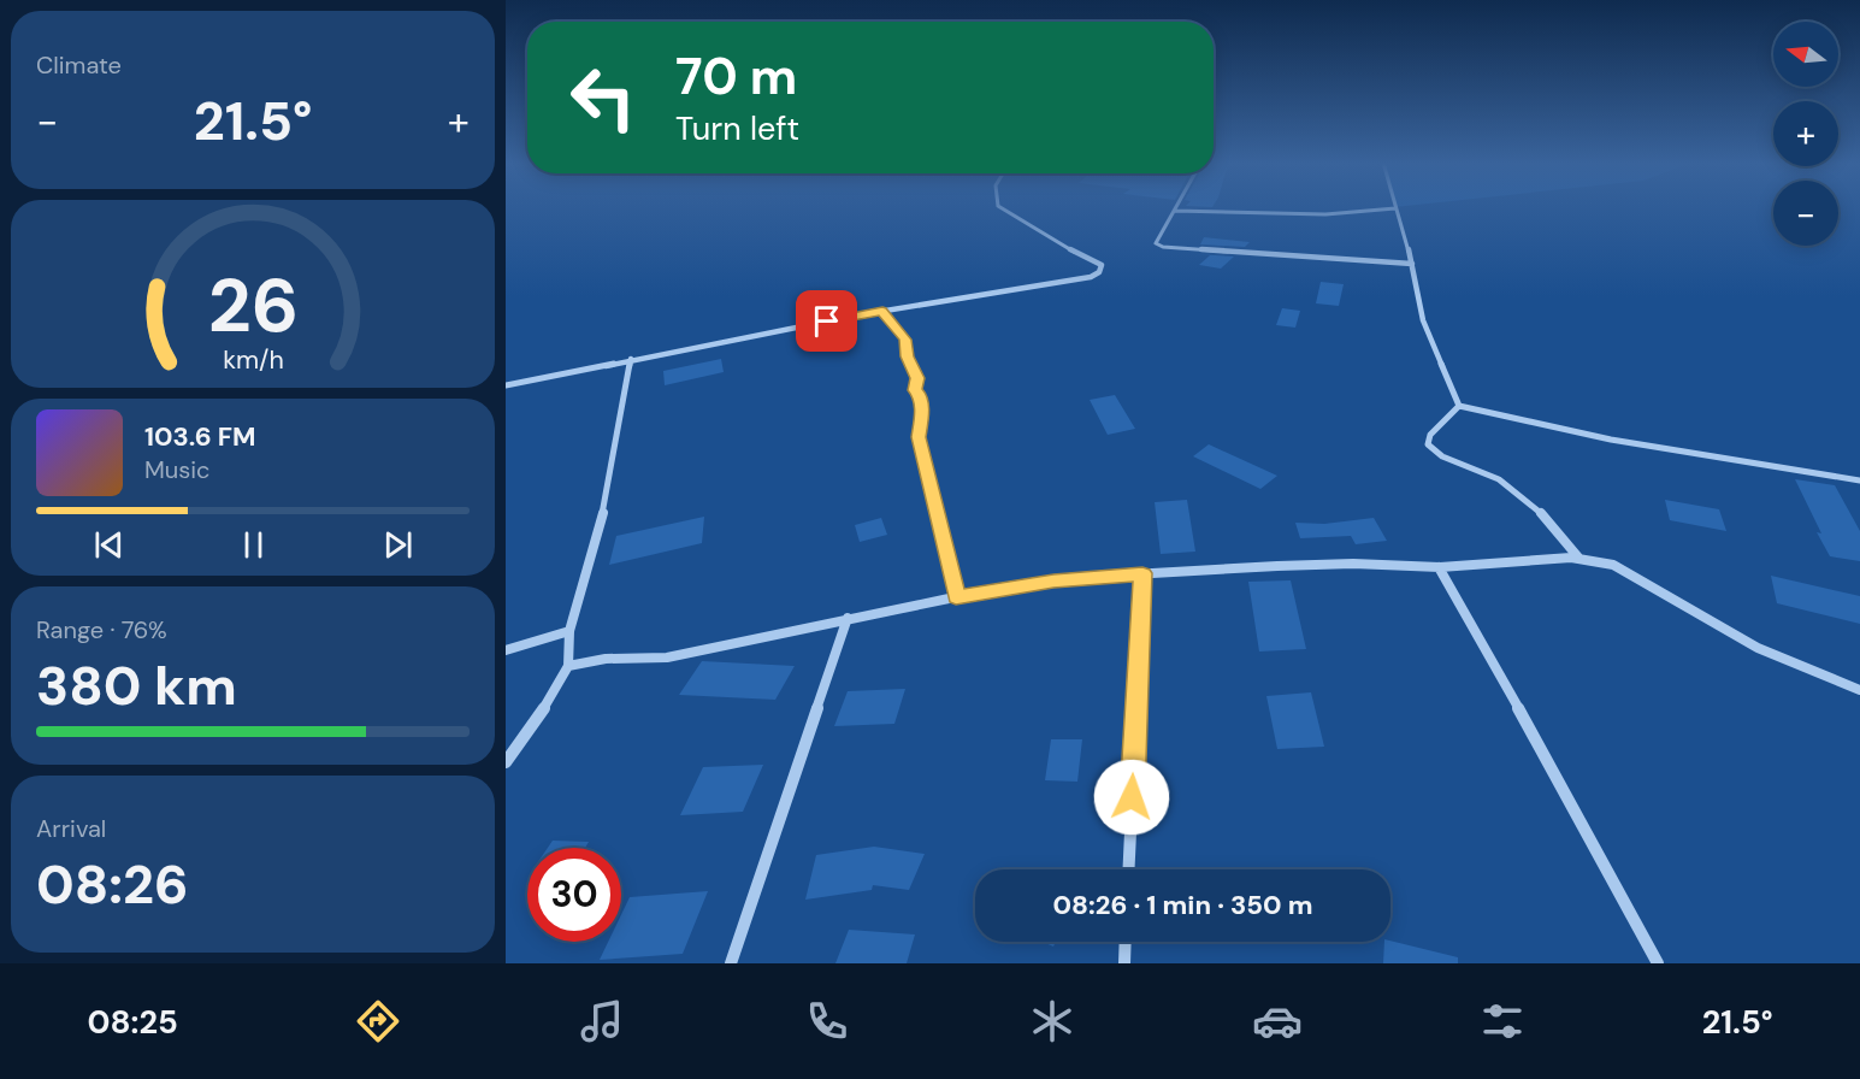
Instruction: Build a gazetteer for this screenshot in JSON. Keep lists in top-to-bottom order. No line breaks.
{"north":"left","page":{"tile":["Climate",["Range · 76%","380 km"],["Arrival","08:26"]],"map_buttons":["+","−"],"turn":["70 m","Turn left"],"heat":["−","21.5°","+"],"song":["103.6 FM","Music"],"limit":"30","trip":"08:26 · 1 min · 350 m","tabs":["08:25","21.5°"],"gauge":["26","km/h"]}}
